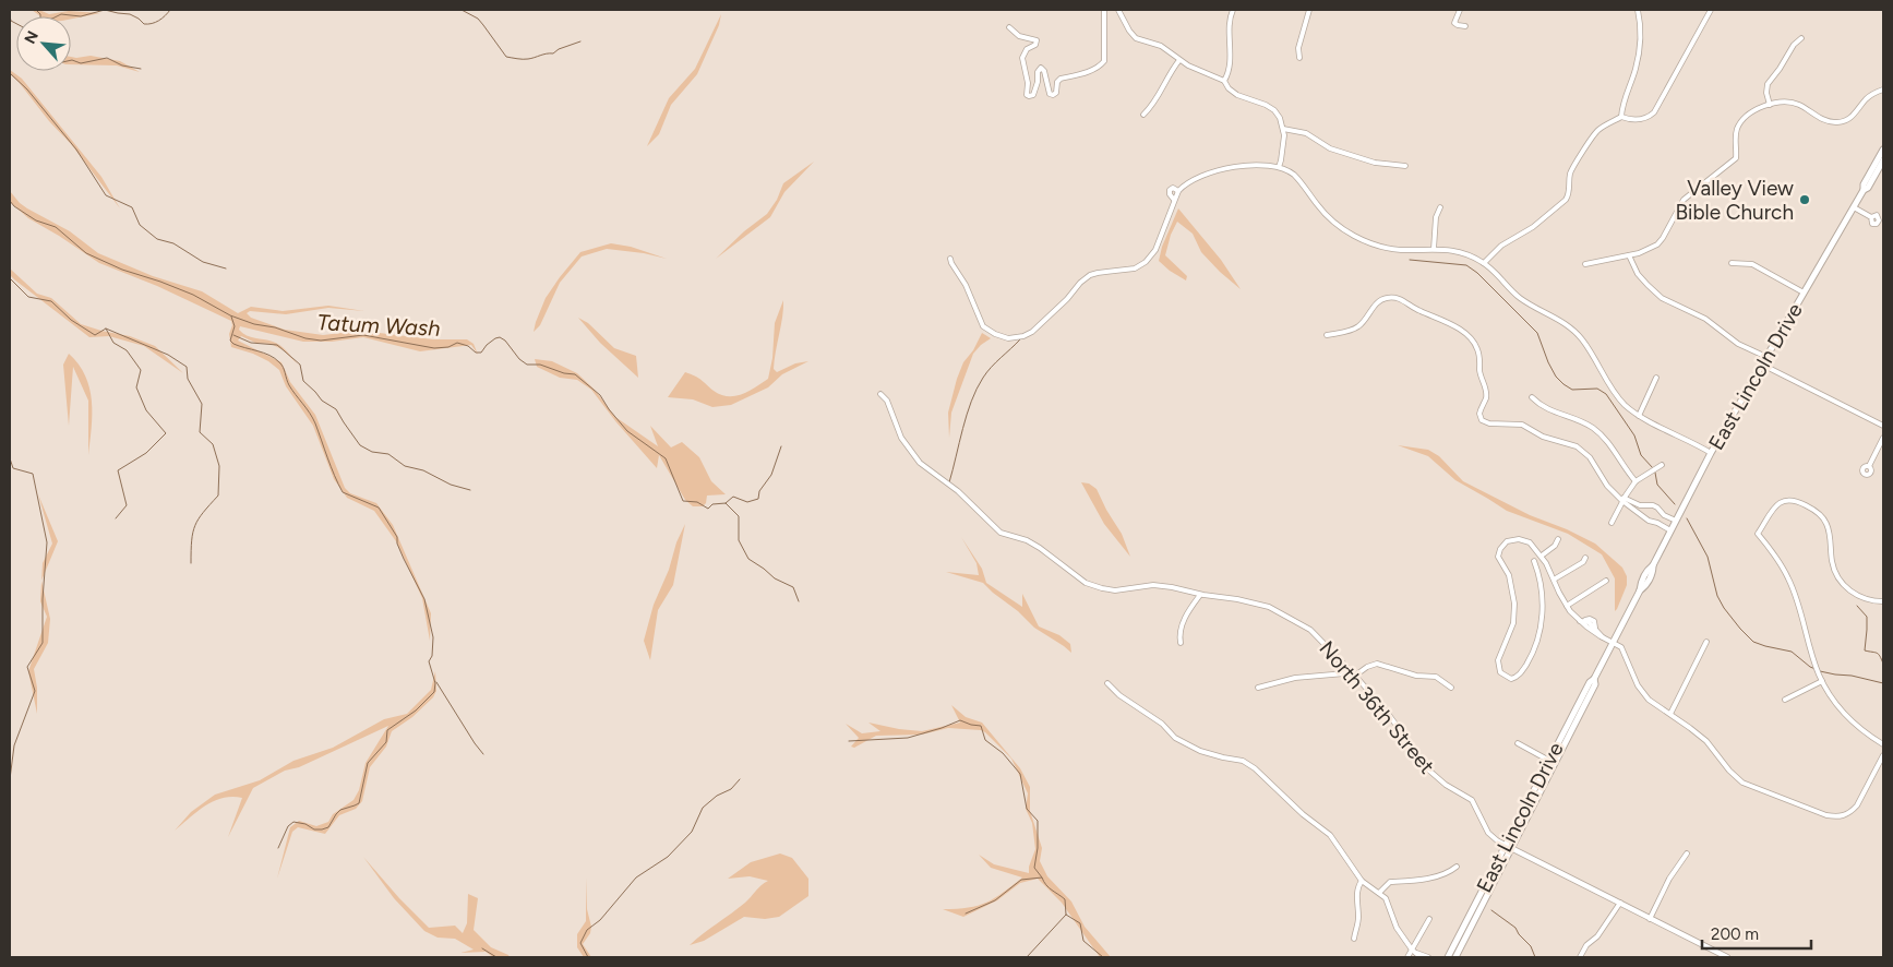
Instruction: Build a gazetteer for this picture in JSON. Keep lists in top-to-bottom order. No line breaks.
{"streets":{"main road":["East Lincoln Drive"],"street":["North 36th Street"]},"crossings":[["East Lincoln Drive","North 36th Street"]],"water":["Tatum Wash"],"places":["Valley View Bible Church"],"scale_bar":"200 m","north":"top left"}
